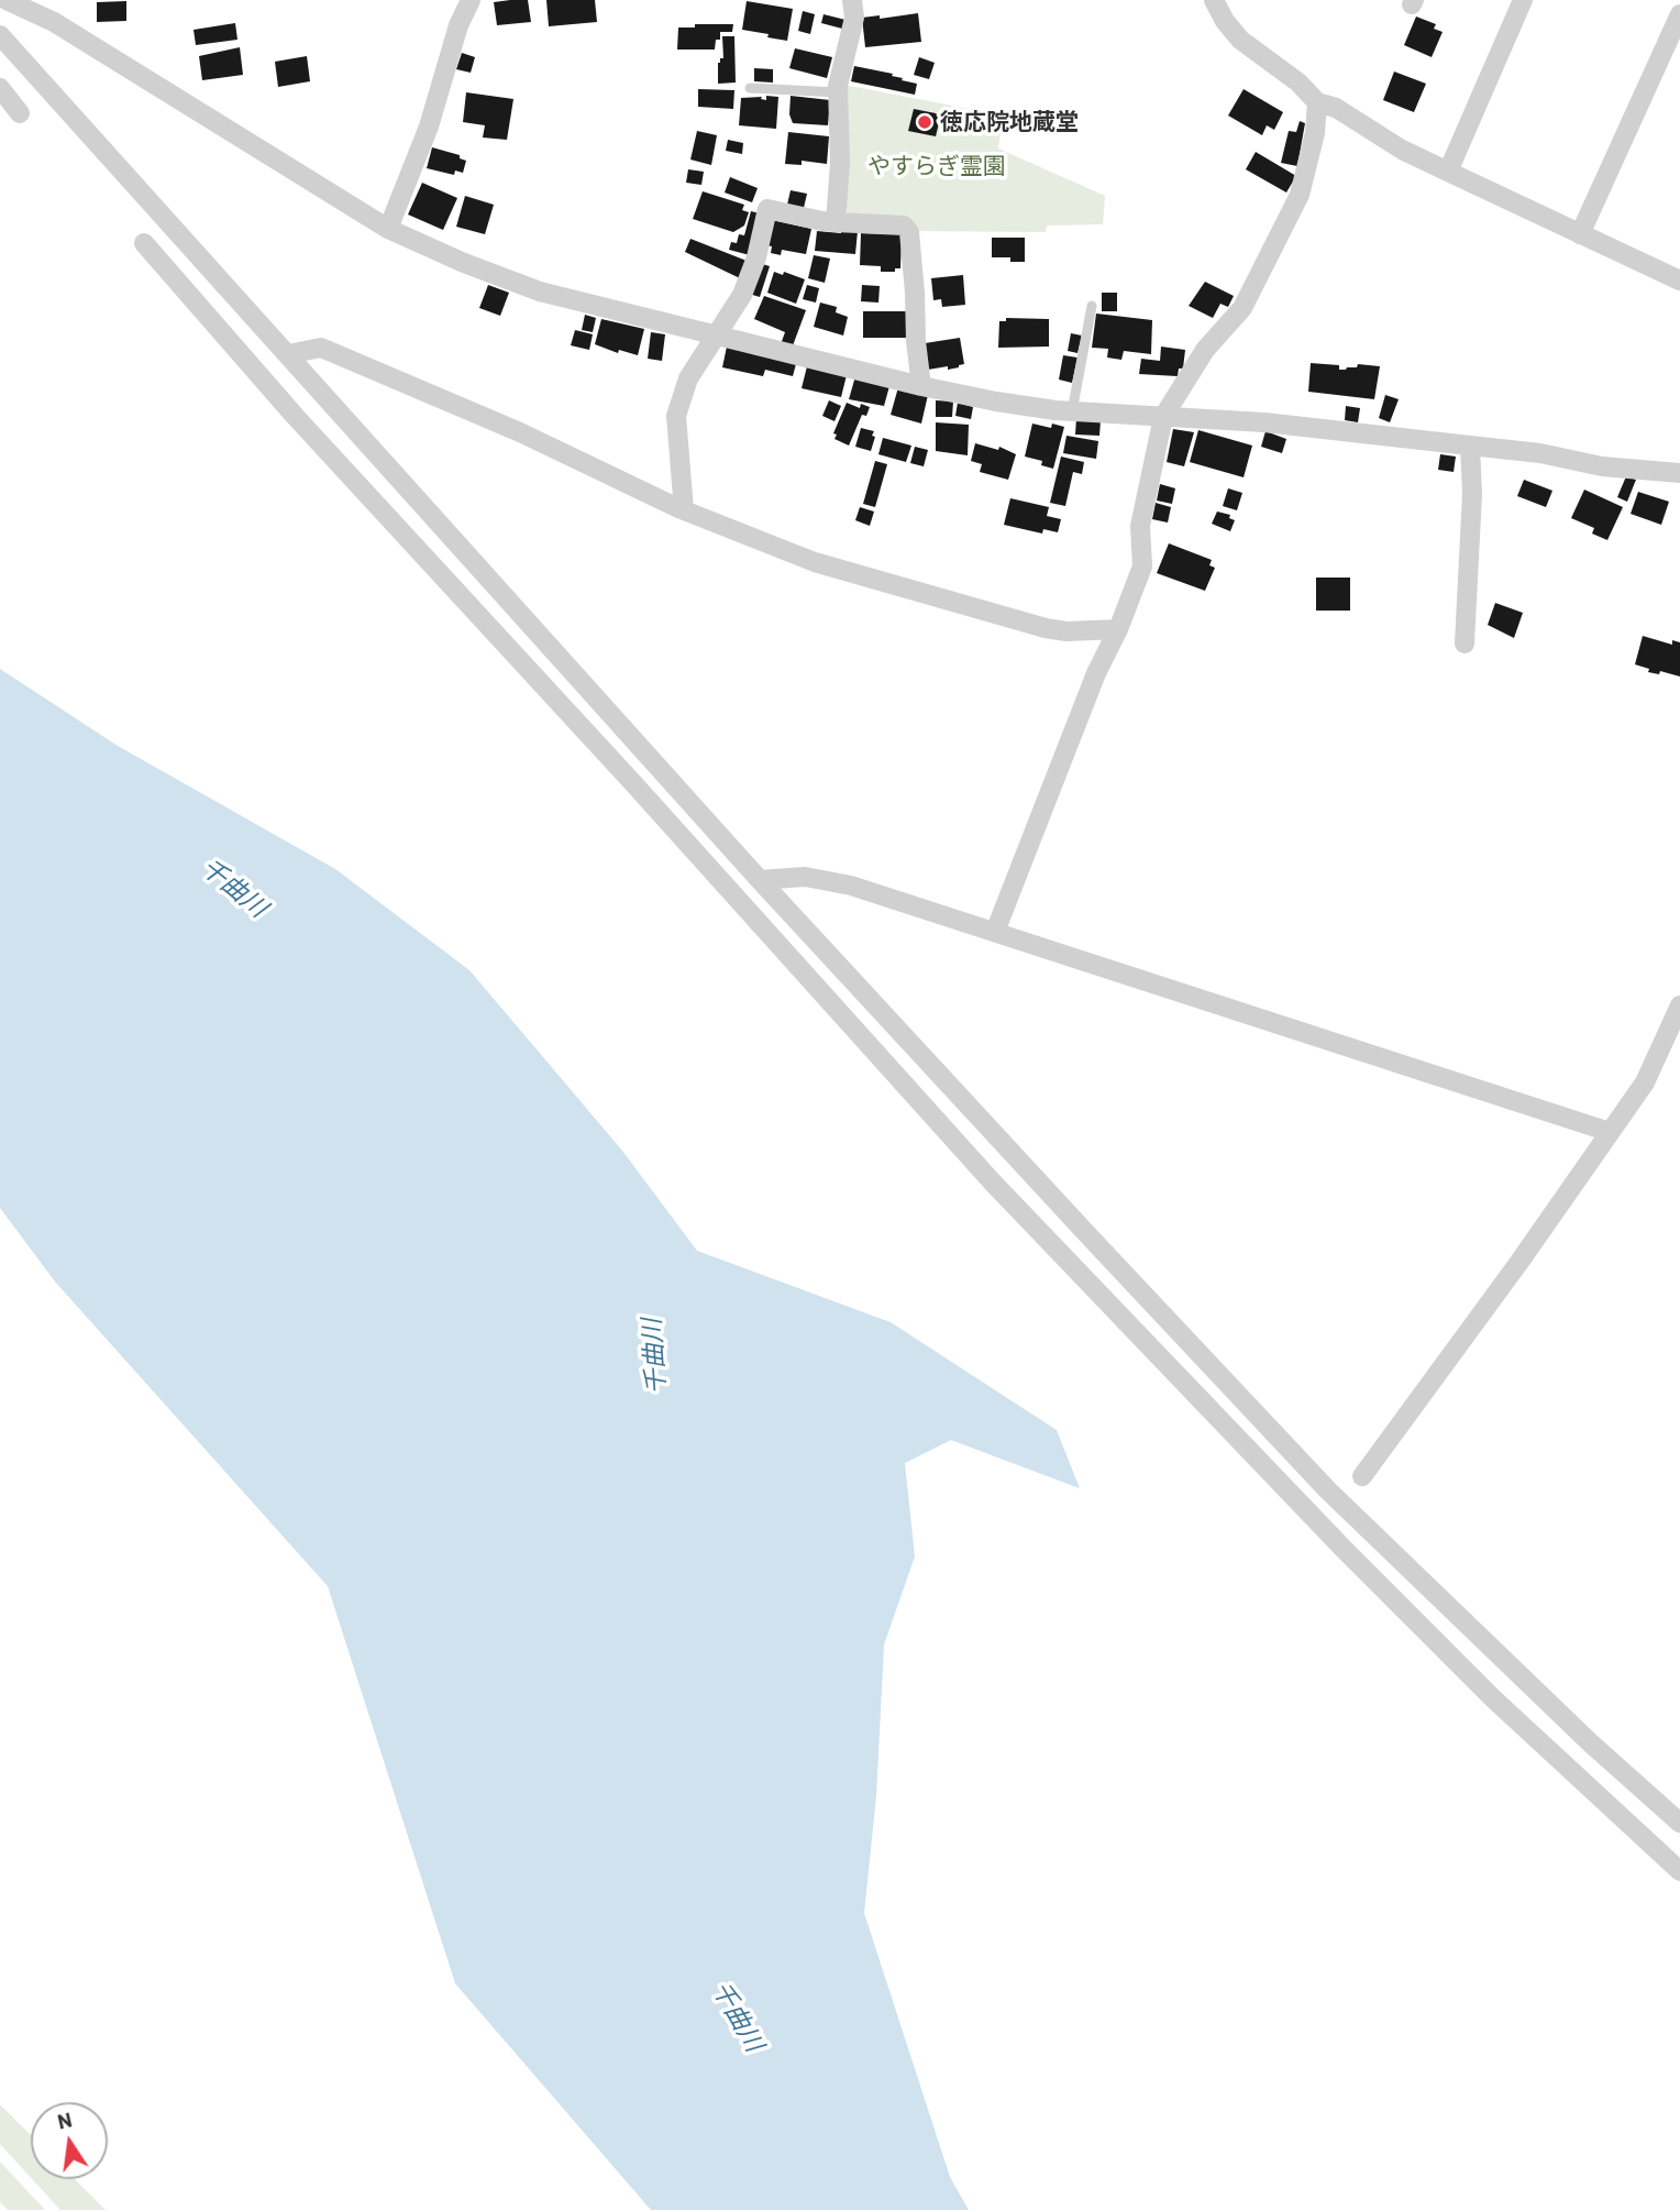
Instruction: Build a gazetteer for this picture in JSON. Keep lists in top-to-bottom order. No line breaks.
{"water":["千曲川"],"parks":["やすらぎ霊園"],"places":["徳応院地蔵堂"],"north":"top"}
